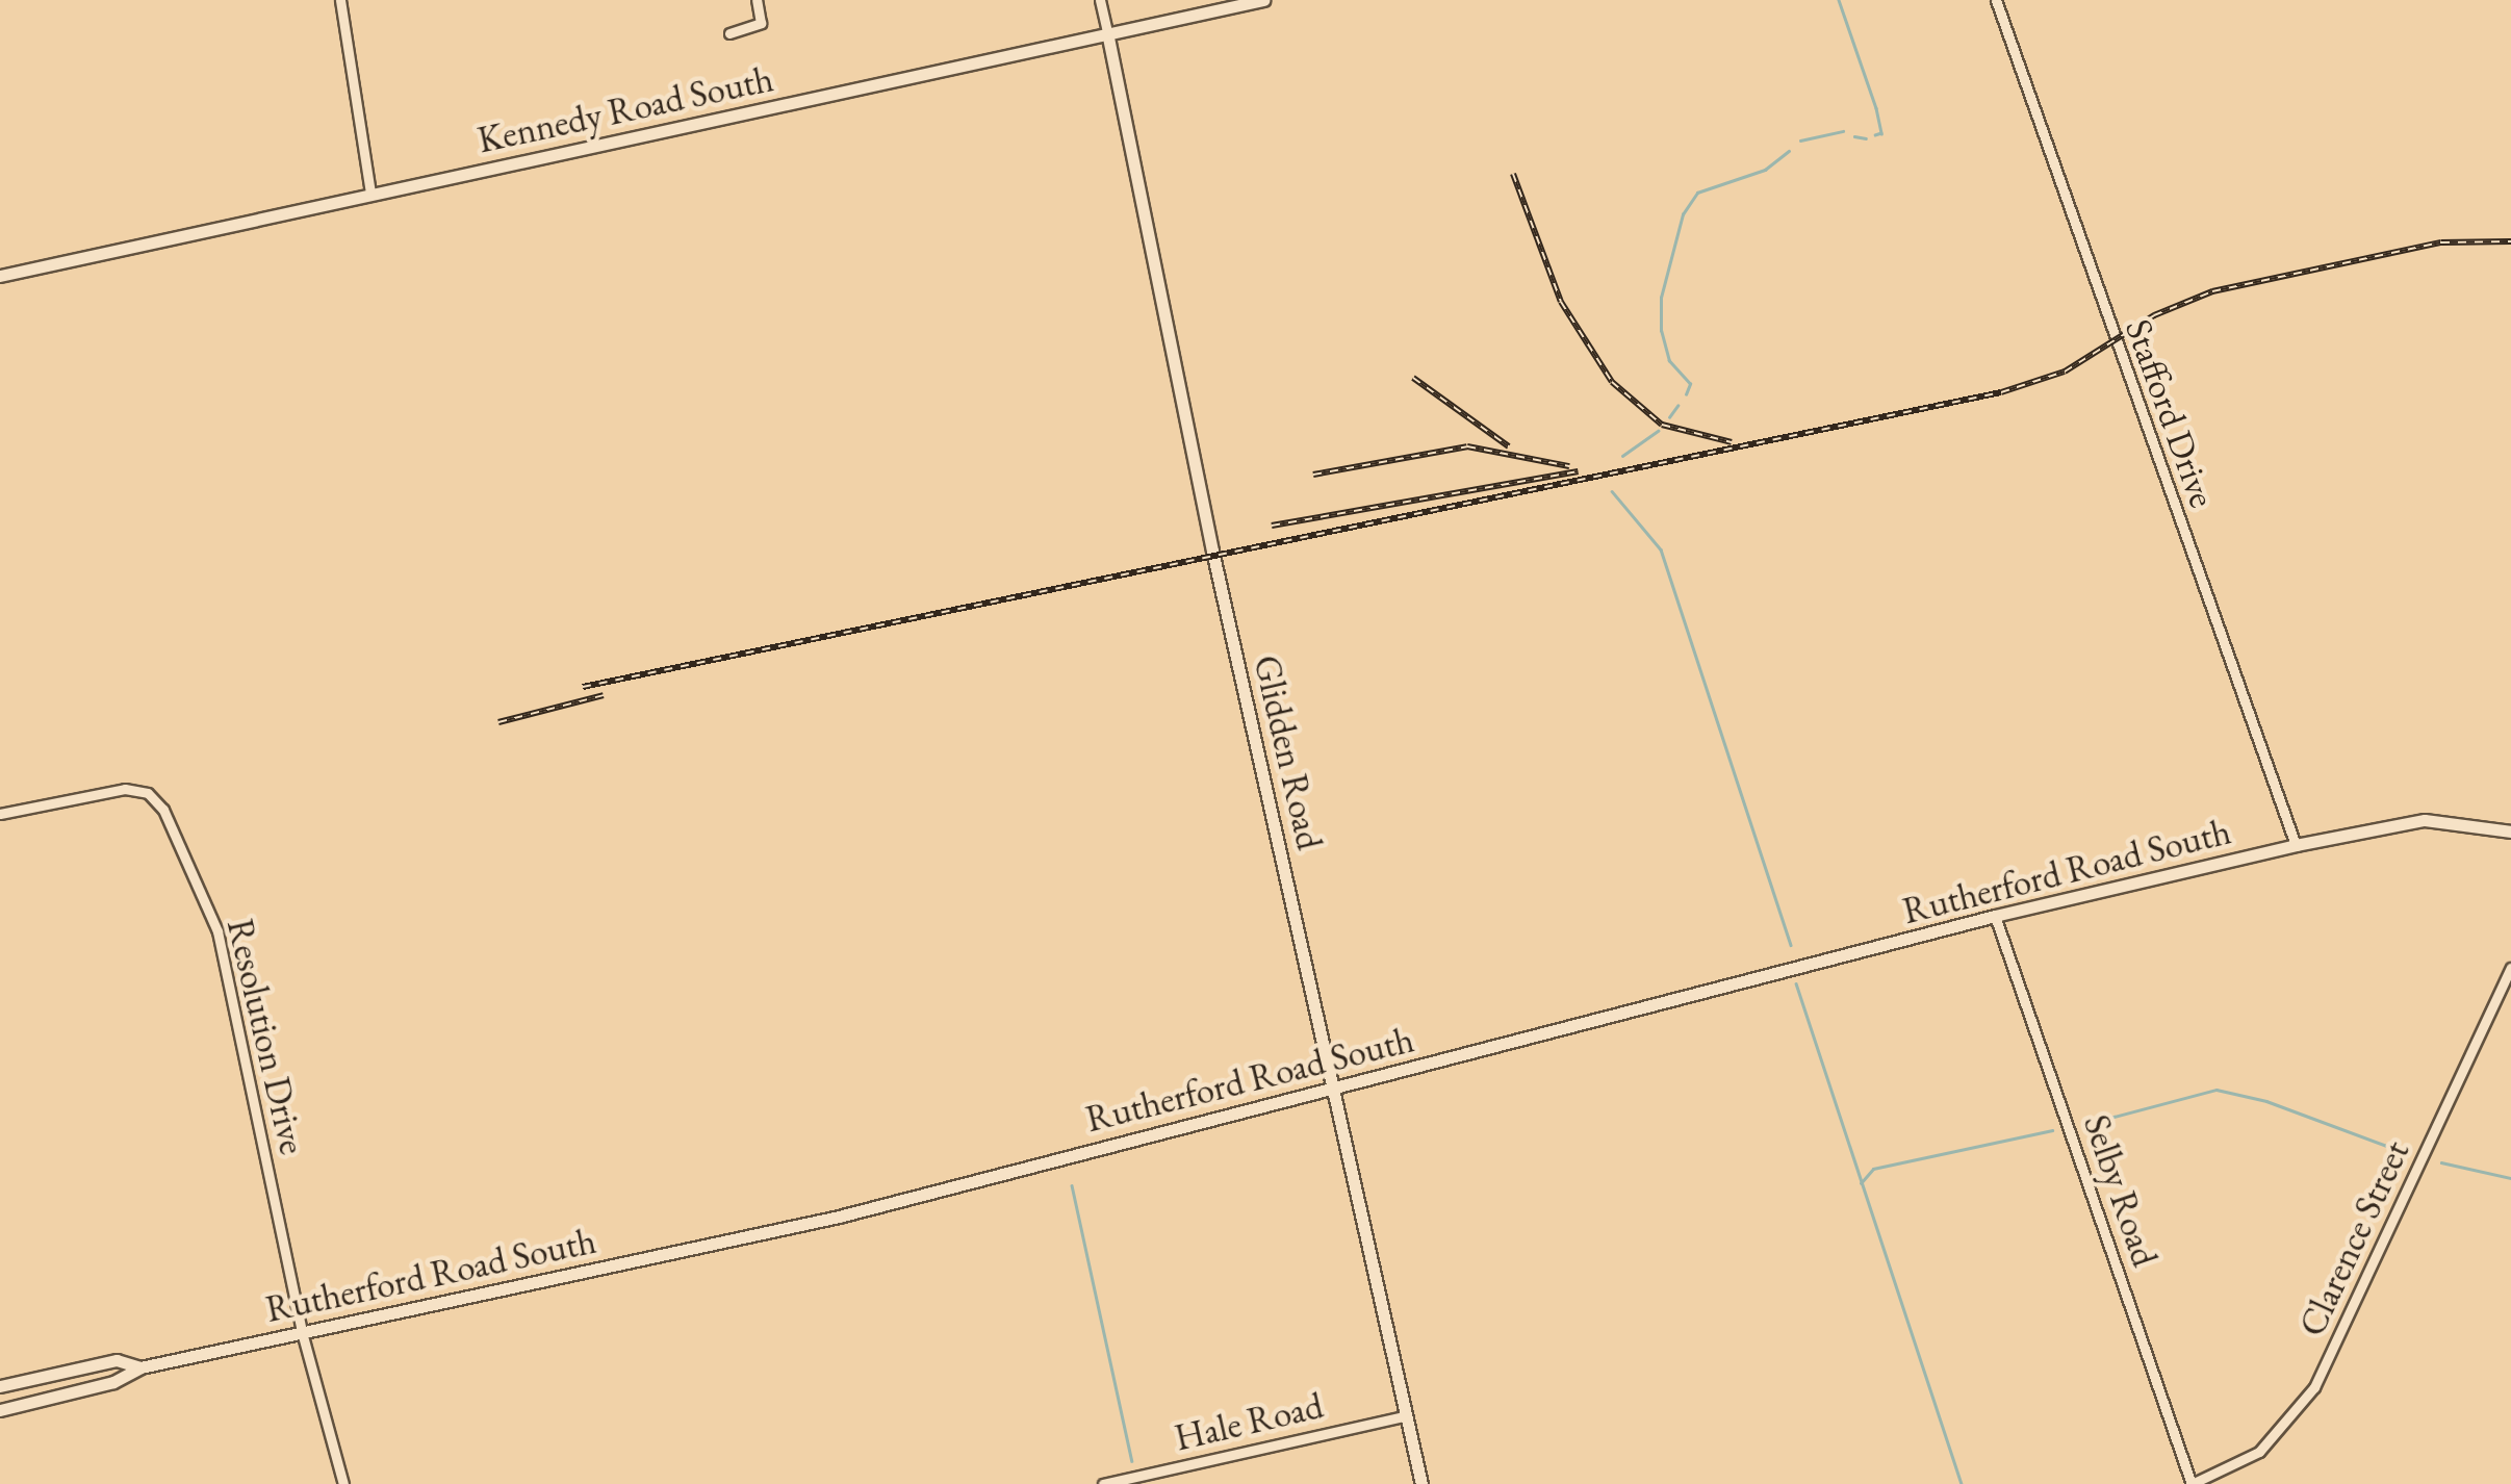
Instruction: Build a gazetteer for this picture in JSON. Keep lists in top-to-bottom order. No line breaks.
{"streets":{"street":["Kennedy Road South","Stafford Drive","Glidden Road","Rutherford Road South","Resolution Drive","Selby Road","Clarence Street","Hale Road"]},"crossings":[["Kennedy Road South","Glidden Road"],["Stafford Drive","Rutherford Road South"],["Glidden Road","Rutherford Road South"],["Glidden Road","Hale Road"],["Rutherford Road South","Resolution Drive"],["Rutherford Road South","Selby Road"],["Selby Road","Clarence Street"]]}
